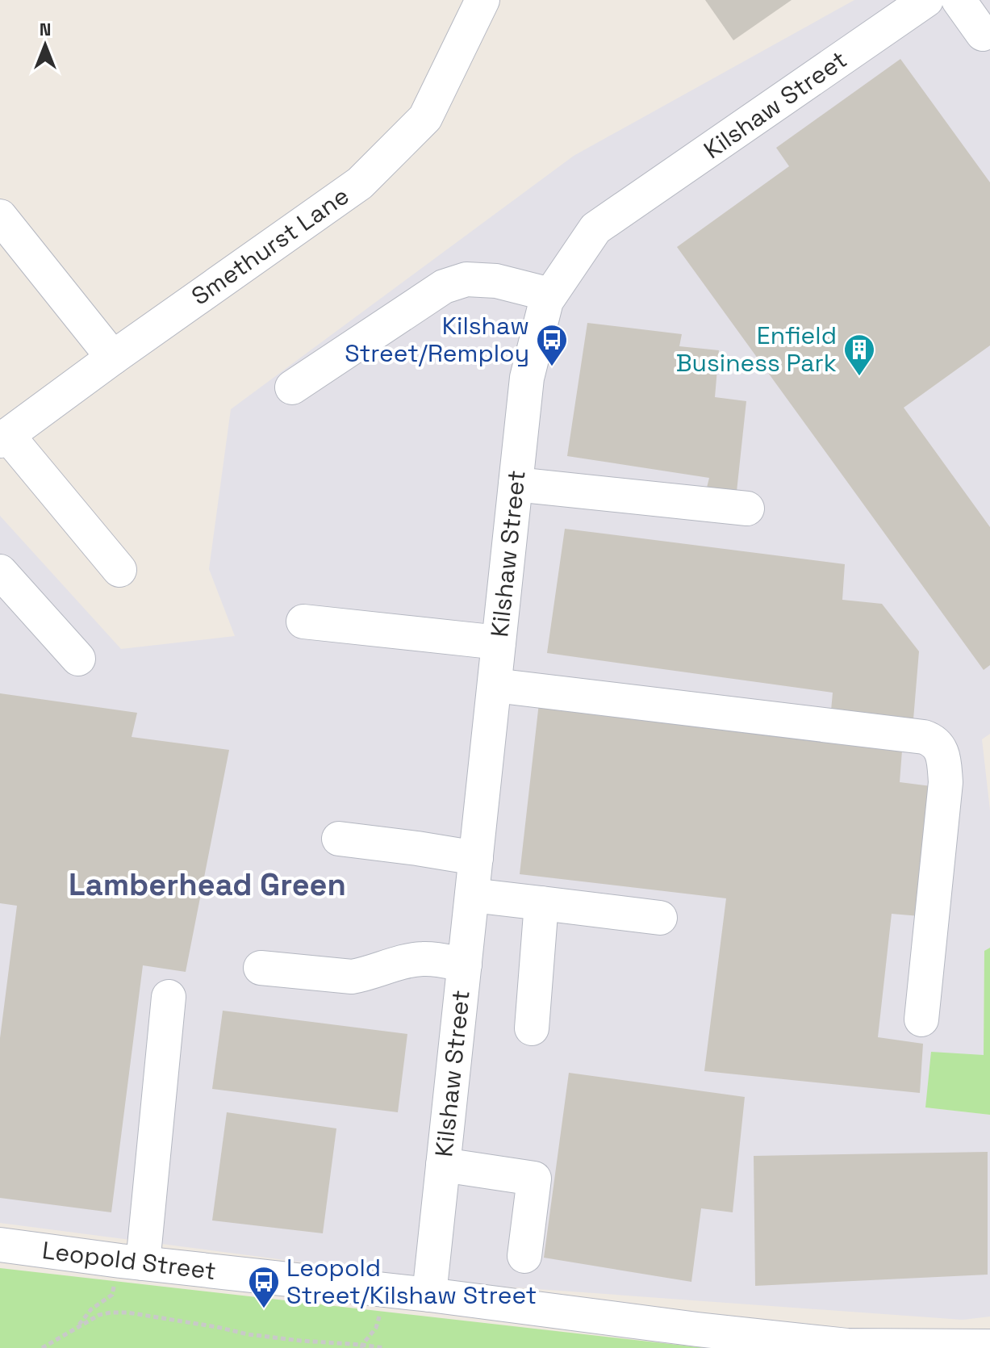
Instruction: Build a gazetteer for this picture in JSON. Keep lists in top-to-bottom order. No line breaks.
{"streets":{"street":["Kilshaw Street","Smethurst Lane","Leopold Street"]},"crossings":[["Kilshaw Street","Leopold Street"]],"districts":["Lamberhead Green"],"places":{"bus stop":["Kilshaw Street/Remploy","Leopold Street/Kilshaw Street"],"building":["Enfield Business Park"]},"north":"top"}
